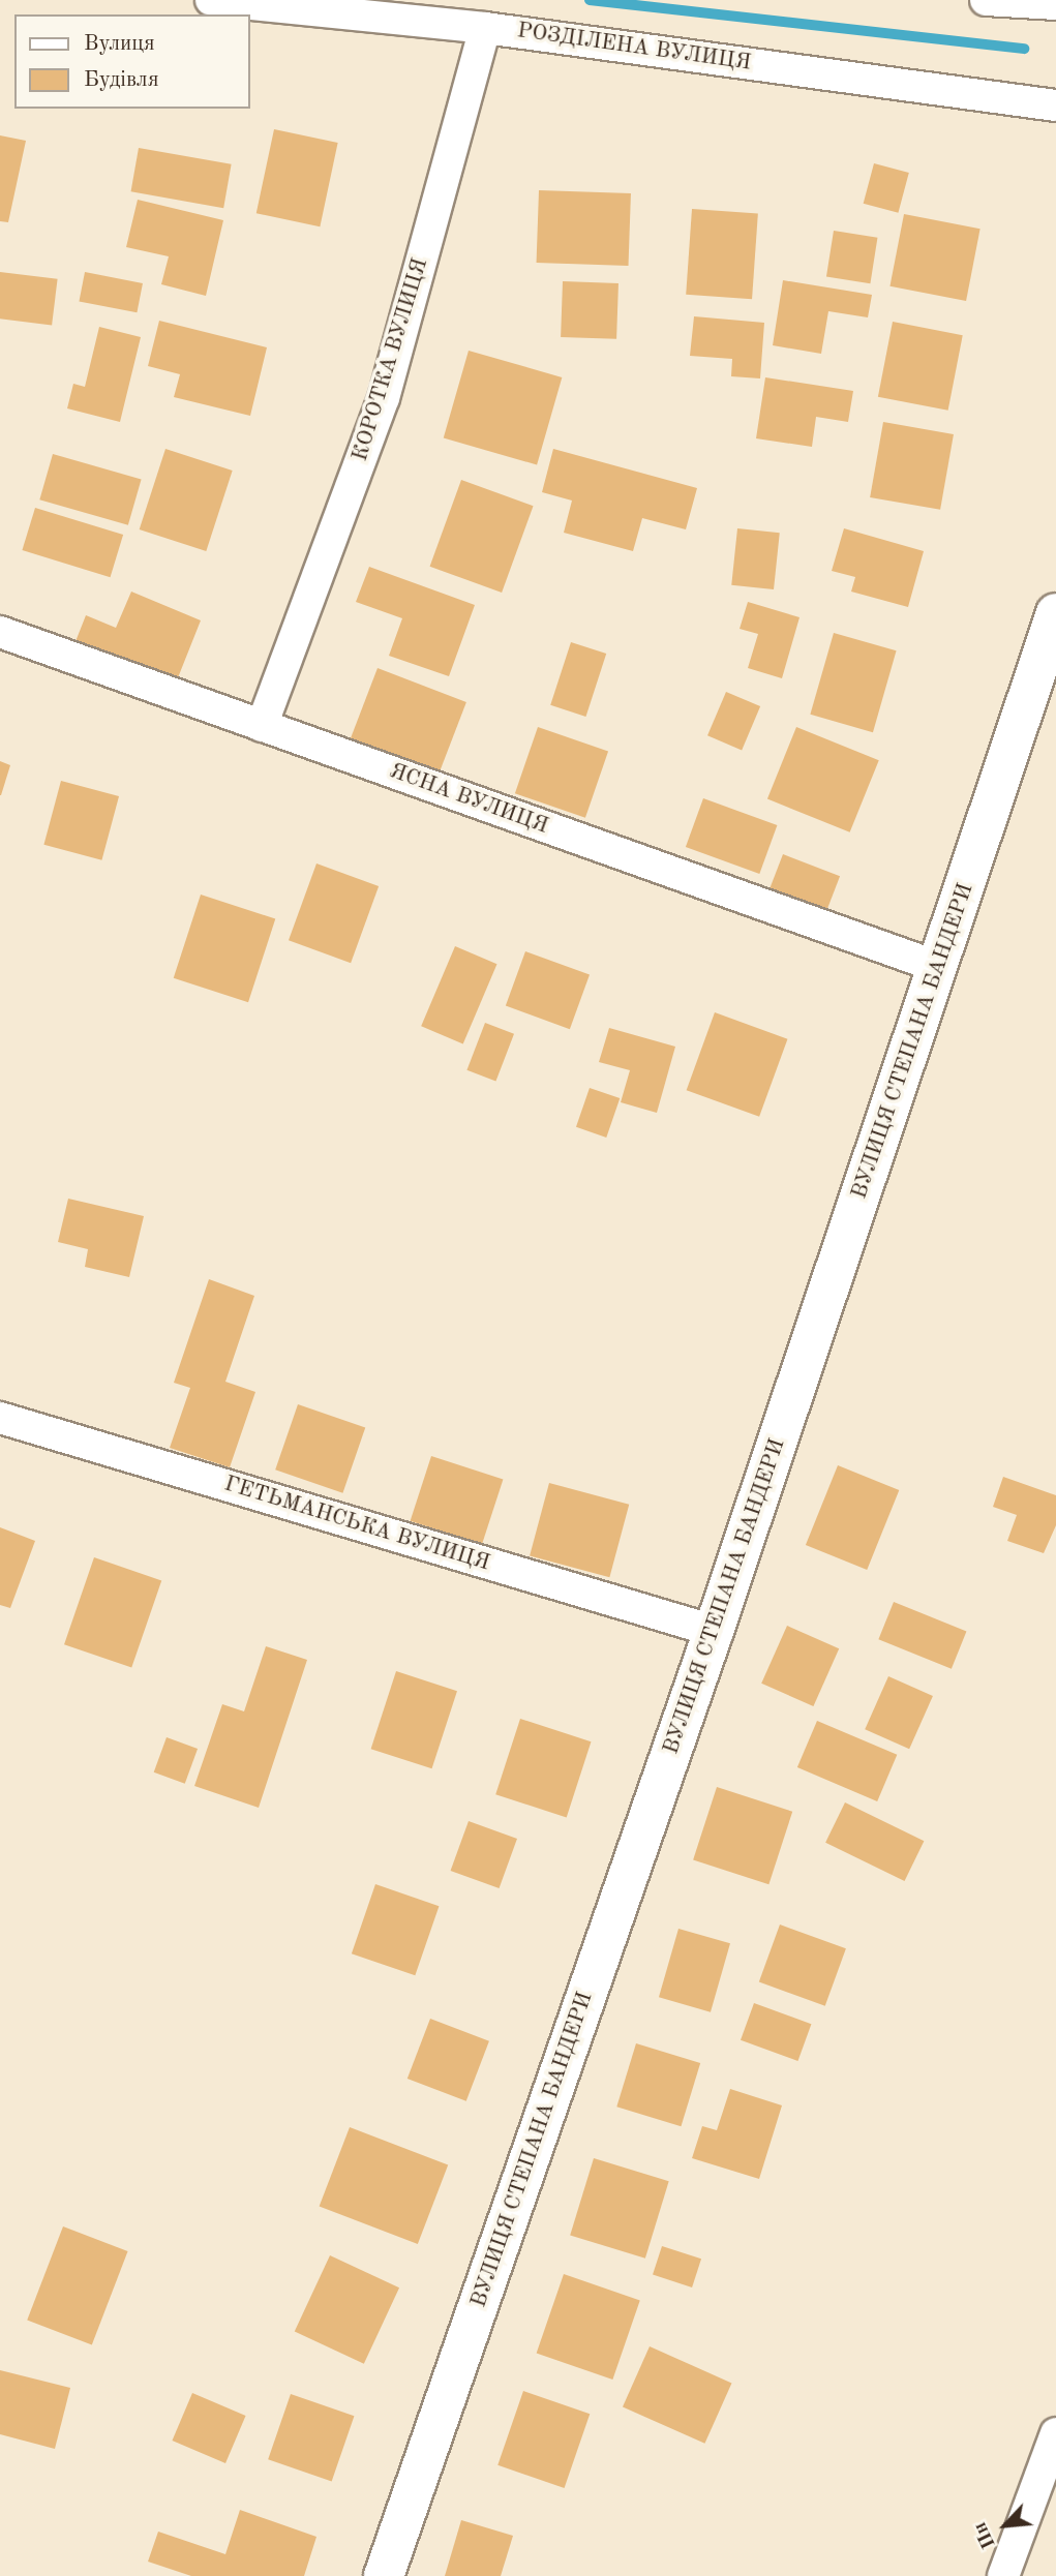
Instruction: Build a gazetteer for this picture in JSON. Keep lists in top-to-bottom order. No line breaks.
{"streets":{"street":["РОЗДІЛЕНА ВУЛИЦЯ","КОРОТКА ВУЛИЦЯ","ЯСНА ВУЛИЦЯ","ВУЛИЦЯ СТЕПАНА БАНДЕРИ","ГЕТЬМАНСЬКА ВУЛИЦЯ"]},"crossings":[["РОЗДІЛЕНА ВУЛИЦЯ","КОРОТКА ВУЛИЦЯ"],["КОРОТКА ВУЛИЦЯ","ЯСНА ВУЛИЦЯ"],["ЯСНА ВУЛИЦЯ","ВУЛИЦЯ СТЕПАНА БАНДЕРИ"],["ВУЛИЦЯ СТЕПАНА БАНДЕРИ","ГЕТЬМАНСЬКА ВУЛИЦЯ"]],"legend":["Вулиця","Будівля"],"north":"bottom left"}
